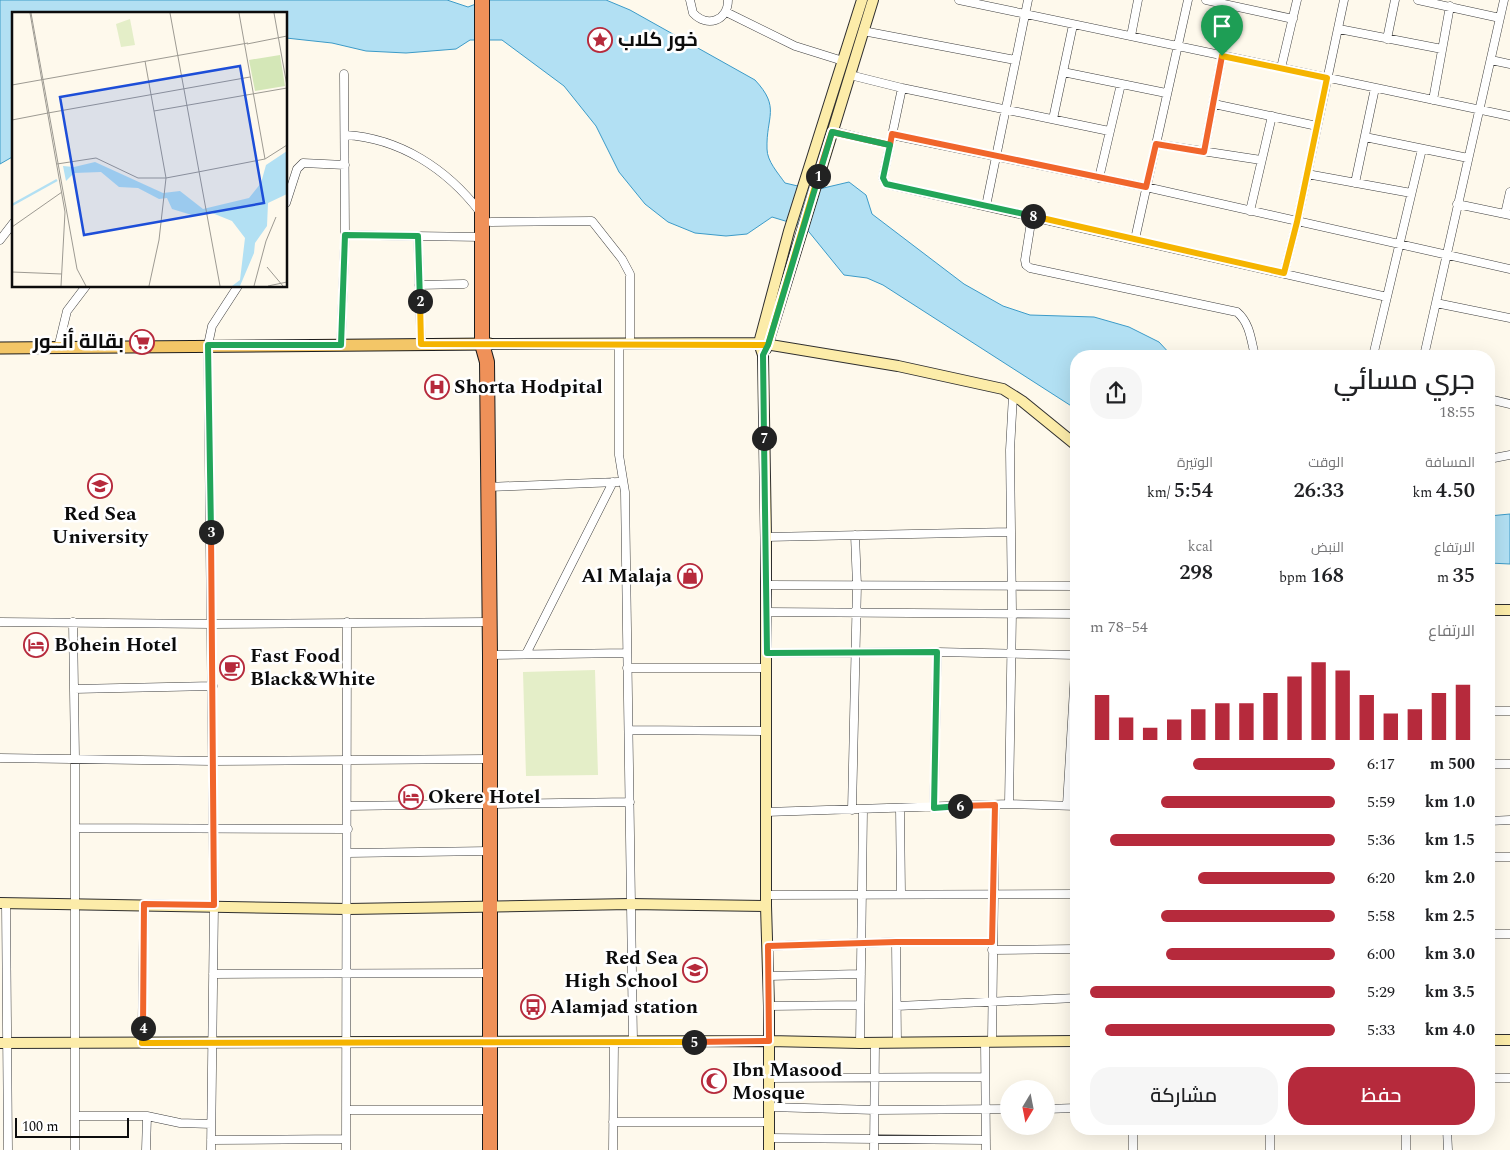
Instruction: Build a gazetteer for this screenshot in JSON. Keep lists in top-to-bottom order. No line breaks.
{"places":{"place":["خور كلاب"],"supermarket":["بقالة أنــور"],"hospital":["Shorta Hodpital"],"school or university":["Red Sea University","Red Sea High School"],"shop":["Al Malaja"],"hotel":["Bohein Hotel","Okere Hotel"],"cafe":["Fast Food Black&White"],"bus stop":["Alamjad station"],"mosque":["Ibn Masood Mosque"]},"scale_bar":"100 m","north":"bottom","page":{"pins":["1","8","2","7","3","6","4","5"],"heading":["جري مسائي","18:55"],"stats":[["المسافة","4.50 km"],["الوقت","26:33"],["الوتيرة","5:54 /km"],["الارتفاع","35 m"],["النبض","168 bpm"],["kcal","298"]],"chart":["الارتفاع","54–78 m"],"list":[{"name":"500 m","note":"6:17"},{"name":"1.0 km","note":"5:59"},{"name":"1.5 km","note":"5:36"},{"name":"2.0 km","note":"6:20"},{"name":"2.5 km","note":"5:58"},{"name":"3.0 km","note":"6:00"},{"name":"3.5 km","note":"5:29"},{"name":"4.0 km","note":"5:33"}],"buttons":["حفظ","مشاركة"],"scale":"100 m"}}
